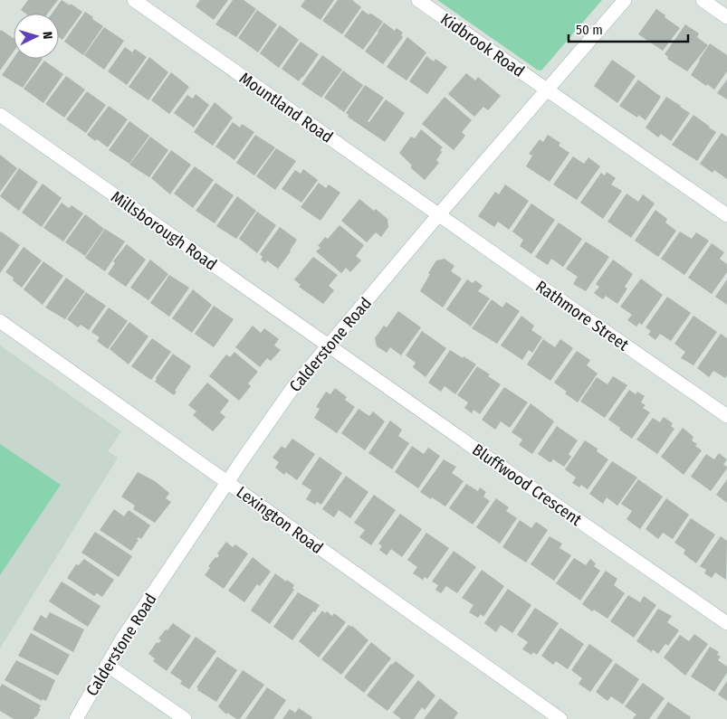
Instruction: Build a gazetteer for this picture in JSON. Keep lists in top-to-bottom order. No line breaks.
{"streets":{"street":["Kidbrook Road","Mountland Road","Millsborough Road","Rathmore Street","Calderstone Road","Bluffwood Crescent","Lexington Road"]},"crossings":[["Kidbrook Road","Calderstone Road"],["Mountland Road","Rathmore Street"],["Mountland Road","Calderstone Road"],["Millsborough Road","Calderstone Road"],["Millsborough Road","Bluffwood Crescent"],["Rathmore Street","Calderstone Road"],["Calderstone Road","Bluffwood Crescent"],["Calderstone Road","Lexington Road"]],"scale_bar":"50 m","north":"right"}
